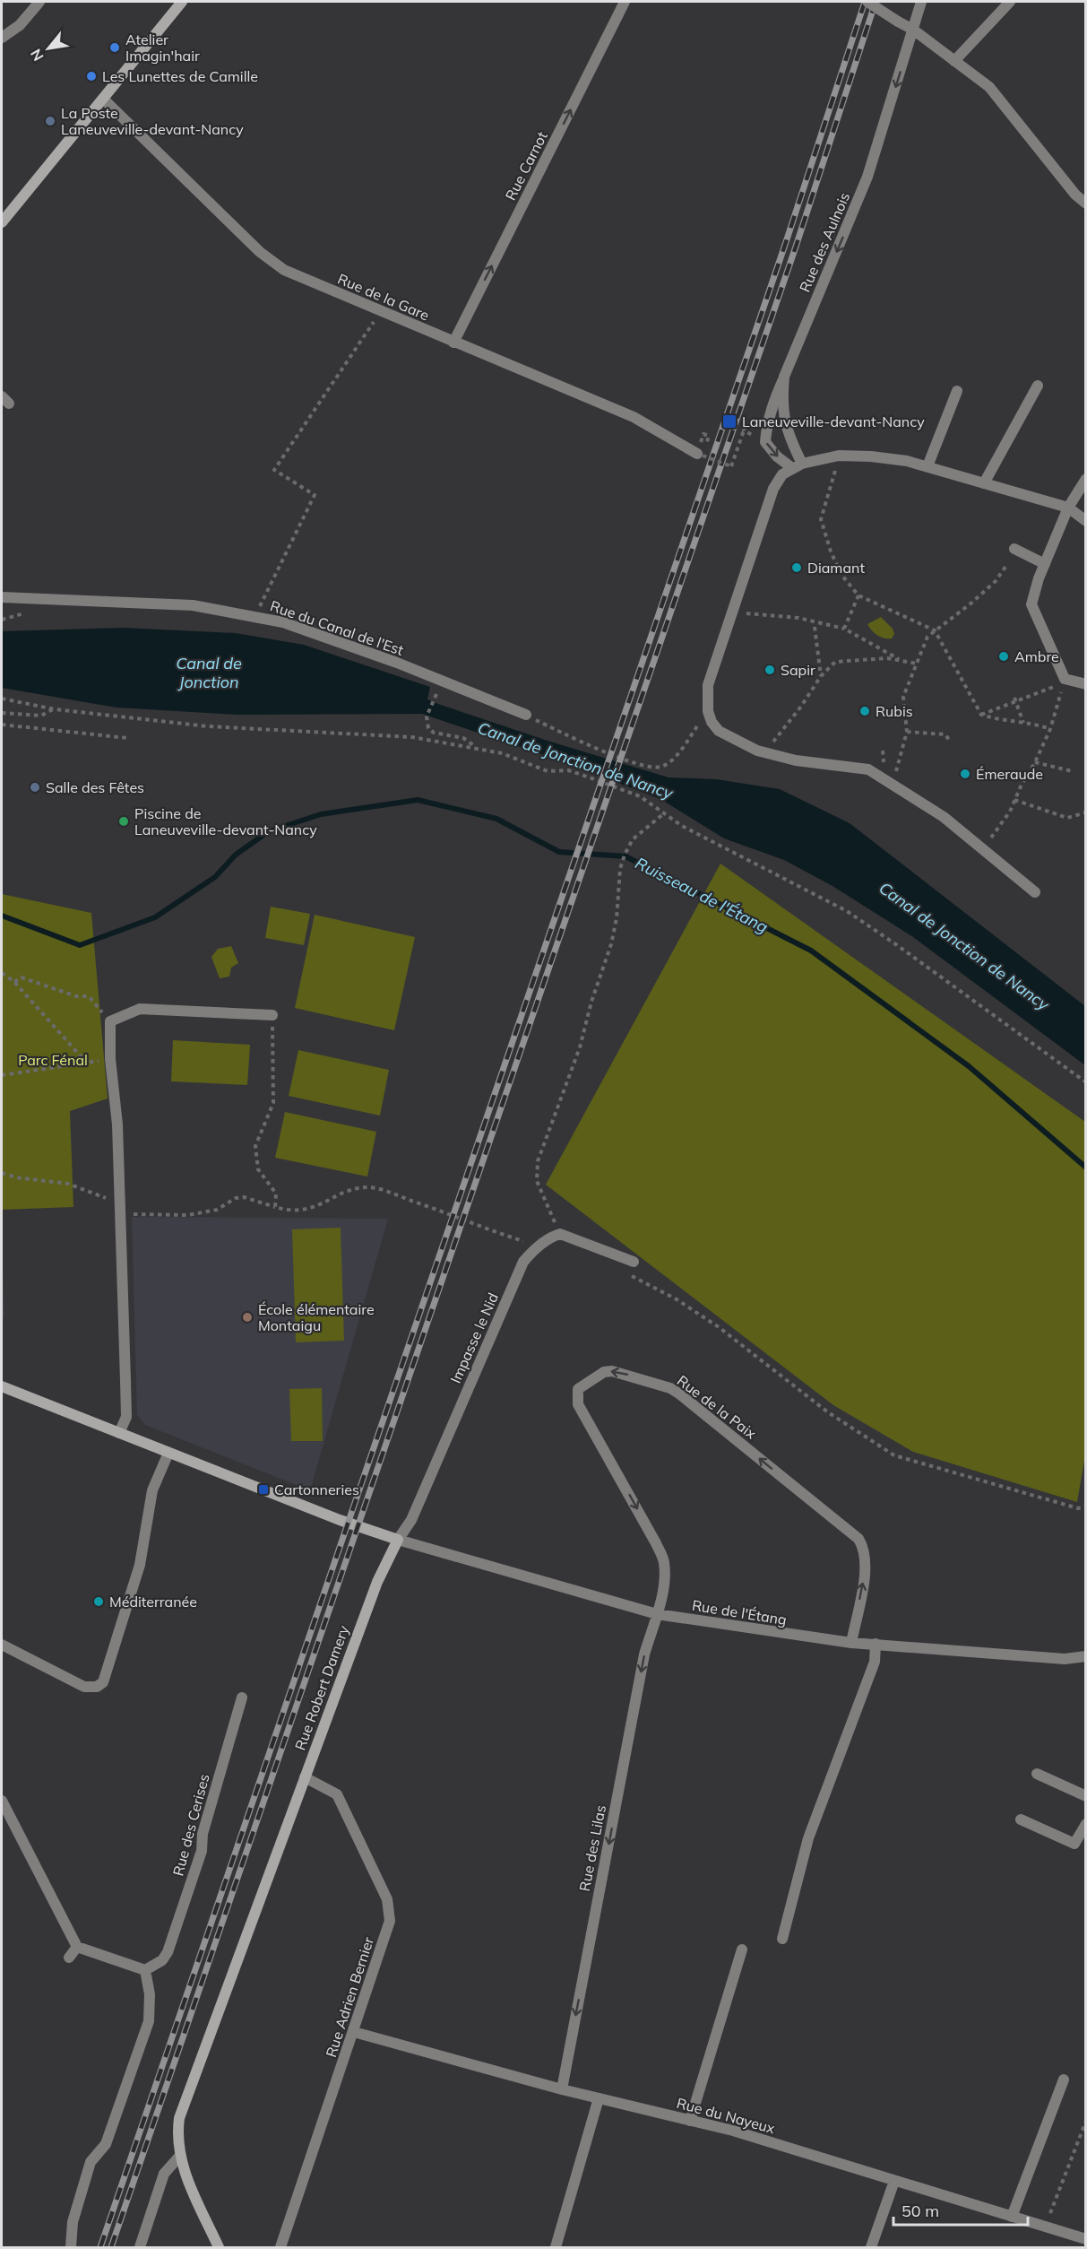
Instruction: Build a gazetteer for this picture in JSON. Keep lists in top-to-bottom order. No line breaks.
{"streets":{"street":["Rue Carnot","Rue des Aulnois","Rue de la Gare","Rue du Canal de l'Est","Impasse le Nid","Rue de la Paix","Rue de l'Étang","Rue Robert Damery","Rue des Cerises","Rue des Lilas","Rue Adrien Bernier","Rue du Nayeux"]},"crossings":[["Rue Carnot","Rue de la Gare"],["Impasse le Nid","Rue de l'Étang"],["Impasse le Nid","Rue Robert Damery"],["Rue de la Paix","Rue de l'Étang"],["Rue de la Paix","Rue des Lilas"],["Rue de l'Étang","Rue Robert Damery"],["Rue de l'Étang","Rue des Lilas"],["Rue Robert Damery","Rue Adrien Bernier"],["Rue des Lilas","Rue du Nayeux"],["Rue Adrien Bernier","Rue du Nayeux"]],"one_way":["Rue Carnot","Rue des Aulnois","Rue des Lilas"],"water":["Canal de Jonction","Canal de Jonction de Nancy","Ruisseau de l'Étang"],"parks":["Parc Fénal"],"places":{"other":["Atelier Imagin'hair","Les Lunettes de Camille","La Poste Laneuveville-devant-Nancy","Diamant","Ambre","Sapir","Rubis","Émeraude","Salle des Fêtes","Piscine de Laneuveville-devant-Nancy","École élémentaire Montaigu","Méditerranée"],"transit":["Laneuveville-devant-Nancy","Cartonneries"]},"scale_bar":"50 m","north":"bottom left"}
